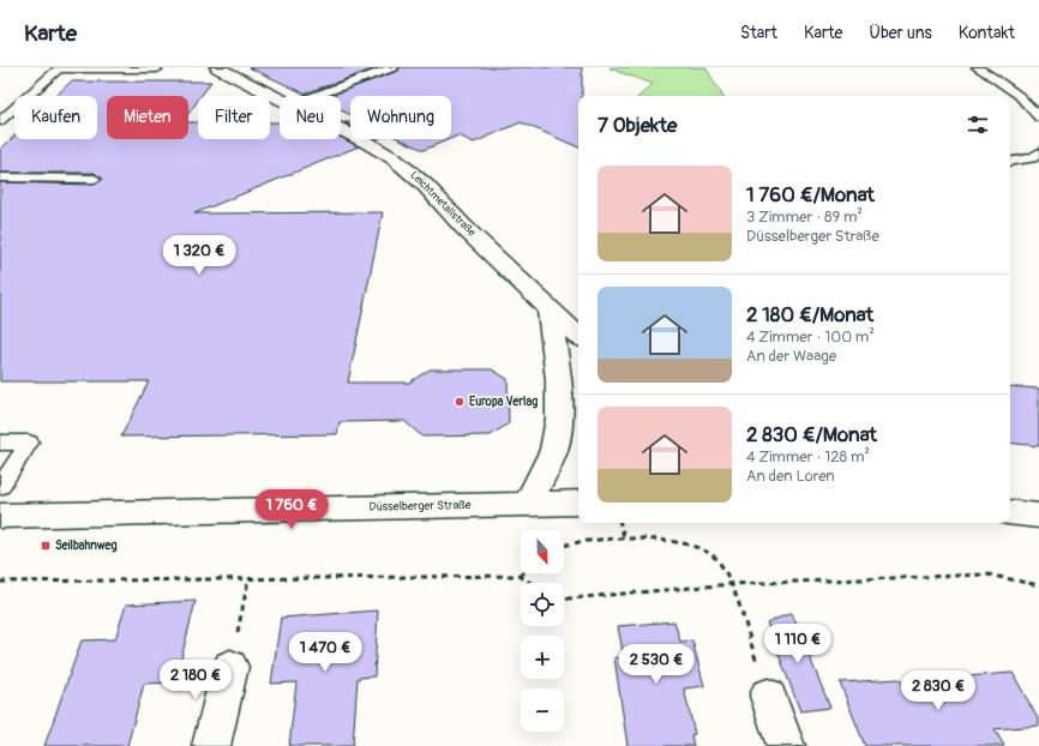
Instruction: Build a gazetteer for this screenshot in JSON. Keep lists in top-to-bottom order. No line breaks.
{"streets":{"street":["Leichtmetallstraße","Düsselberger Straße"]},"places":{"other":["Europa Verlag"],"transit":["Seilbahnweg"]},"north":"bottom","page":{"header":"Karte","nav":["Start","Karte","Über uns","Kontakt"],"chip":["Kaufen","Mieten","Filter","Neu","Wohnung"],"heading":"7 Objekte","list":[{"name":"1 760 €/Monat","note":"3 Zimmer · 89 m² · Düsselberger Straße"},{"name":"2 180 €/Monat","note":"4 Zimmer · 100 m² · An der Waage"},{"name":"2 830 €/Monat","note":"4 Zimmer · 128 m² · An den Loren"}],"price":["1 320 €","1 760 €","1 110 €","1 470 €","2 530 €","2 180 €","2 830 €"],"map_buttons":["+","−"]}}
